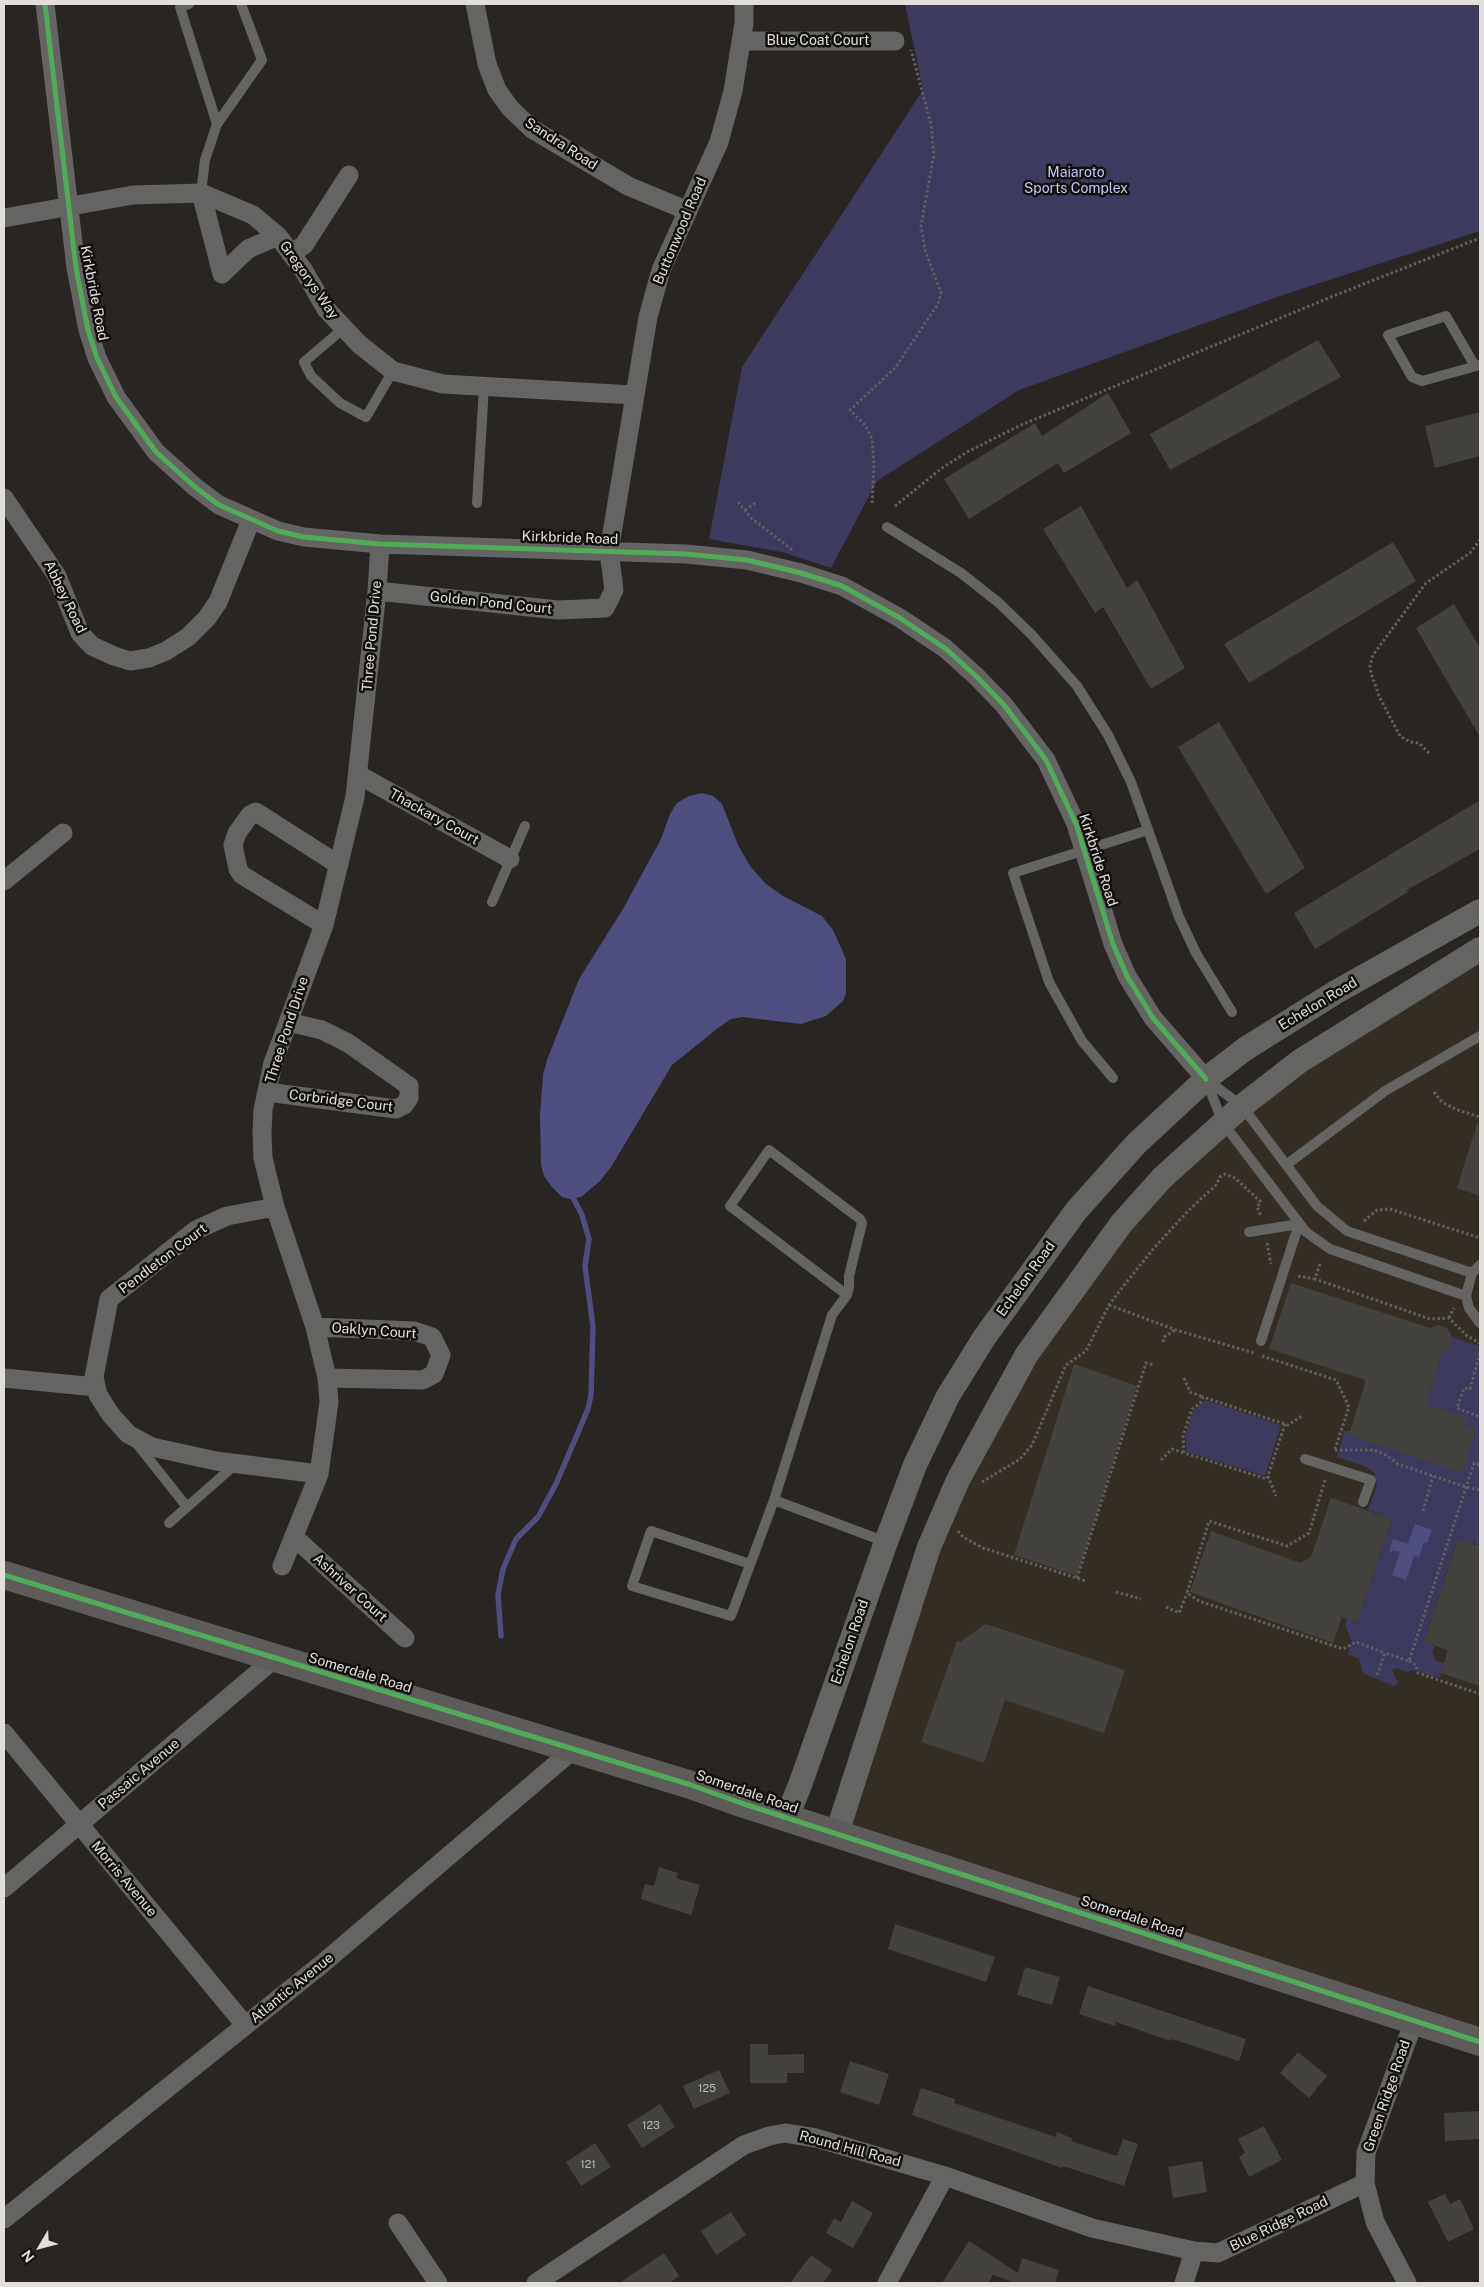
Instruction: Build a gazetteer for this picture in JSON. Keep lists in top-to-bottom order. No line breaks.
{"streets":{"main road":["Somerdale Road"],"street":["Blue Coat Court","Sandra Road","Buttonwood Road","Gregorys Way","Kirkbride Road","Abbey Road","Golden Pond Court","Three Pond Drive","Thackary Court","Echelon Road","Corbridge Court","Pendleton Court","Oaklyn Court","Ashriver Court","Passaic Avenue","Morris Avenue","Atlantic Avenue","Green Ridge Road","Round Hill Road","Blue Ridge Road"]},"crossings":[["Blue Coat Court","Buttonwood Road"],["Sandra Road","Buttonwood Road"],["Buttonwood Road","Gregorys Way"],["Buttonwood Road","Kirkbride Road"],["Buttonwood Road","Golden Pond Court"],["Gregorys Way","Kirkbride Road"],["Kirkbride Road","Abbey Road"],["Kirkbride Road","Three Pond Drive"],["Kirkbride Road","Echelon Road"],["Golden Pond Court","Three Pond Drive"],["Three Pond Drive","Thackary Court"],["Three Pond Drive","Corbridge Court"],["Three Pond Drive","Pendleton Court"],["Three Pond Drive","Oaklyn Court"],["Three Pond Drive","Ashriver Court"],["Echelon Road","Somerdale Road"],["Somerdale Road","Passaic Avenue"],["Somerdale Road","Atlantic Avenue"],["Somerdale Road","Green Ridge Road"],["Passaic Avenue","Morris Avenue"],["Morris Avenue","Atlantic Avenue"],["Green Ridge Road","Blue Ridge Road"],["Round Hill Road","Blue Ridge Road"]],"parks":["Maiaroto Sports Complex"],"house_numbers":["125","123","121"],"north":"bottom left"}
